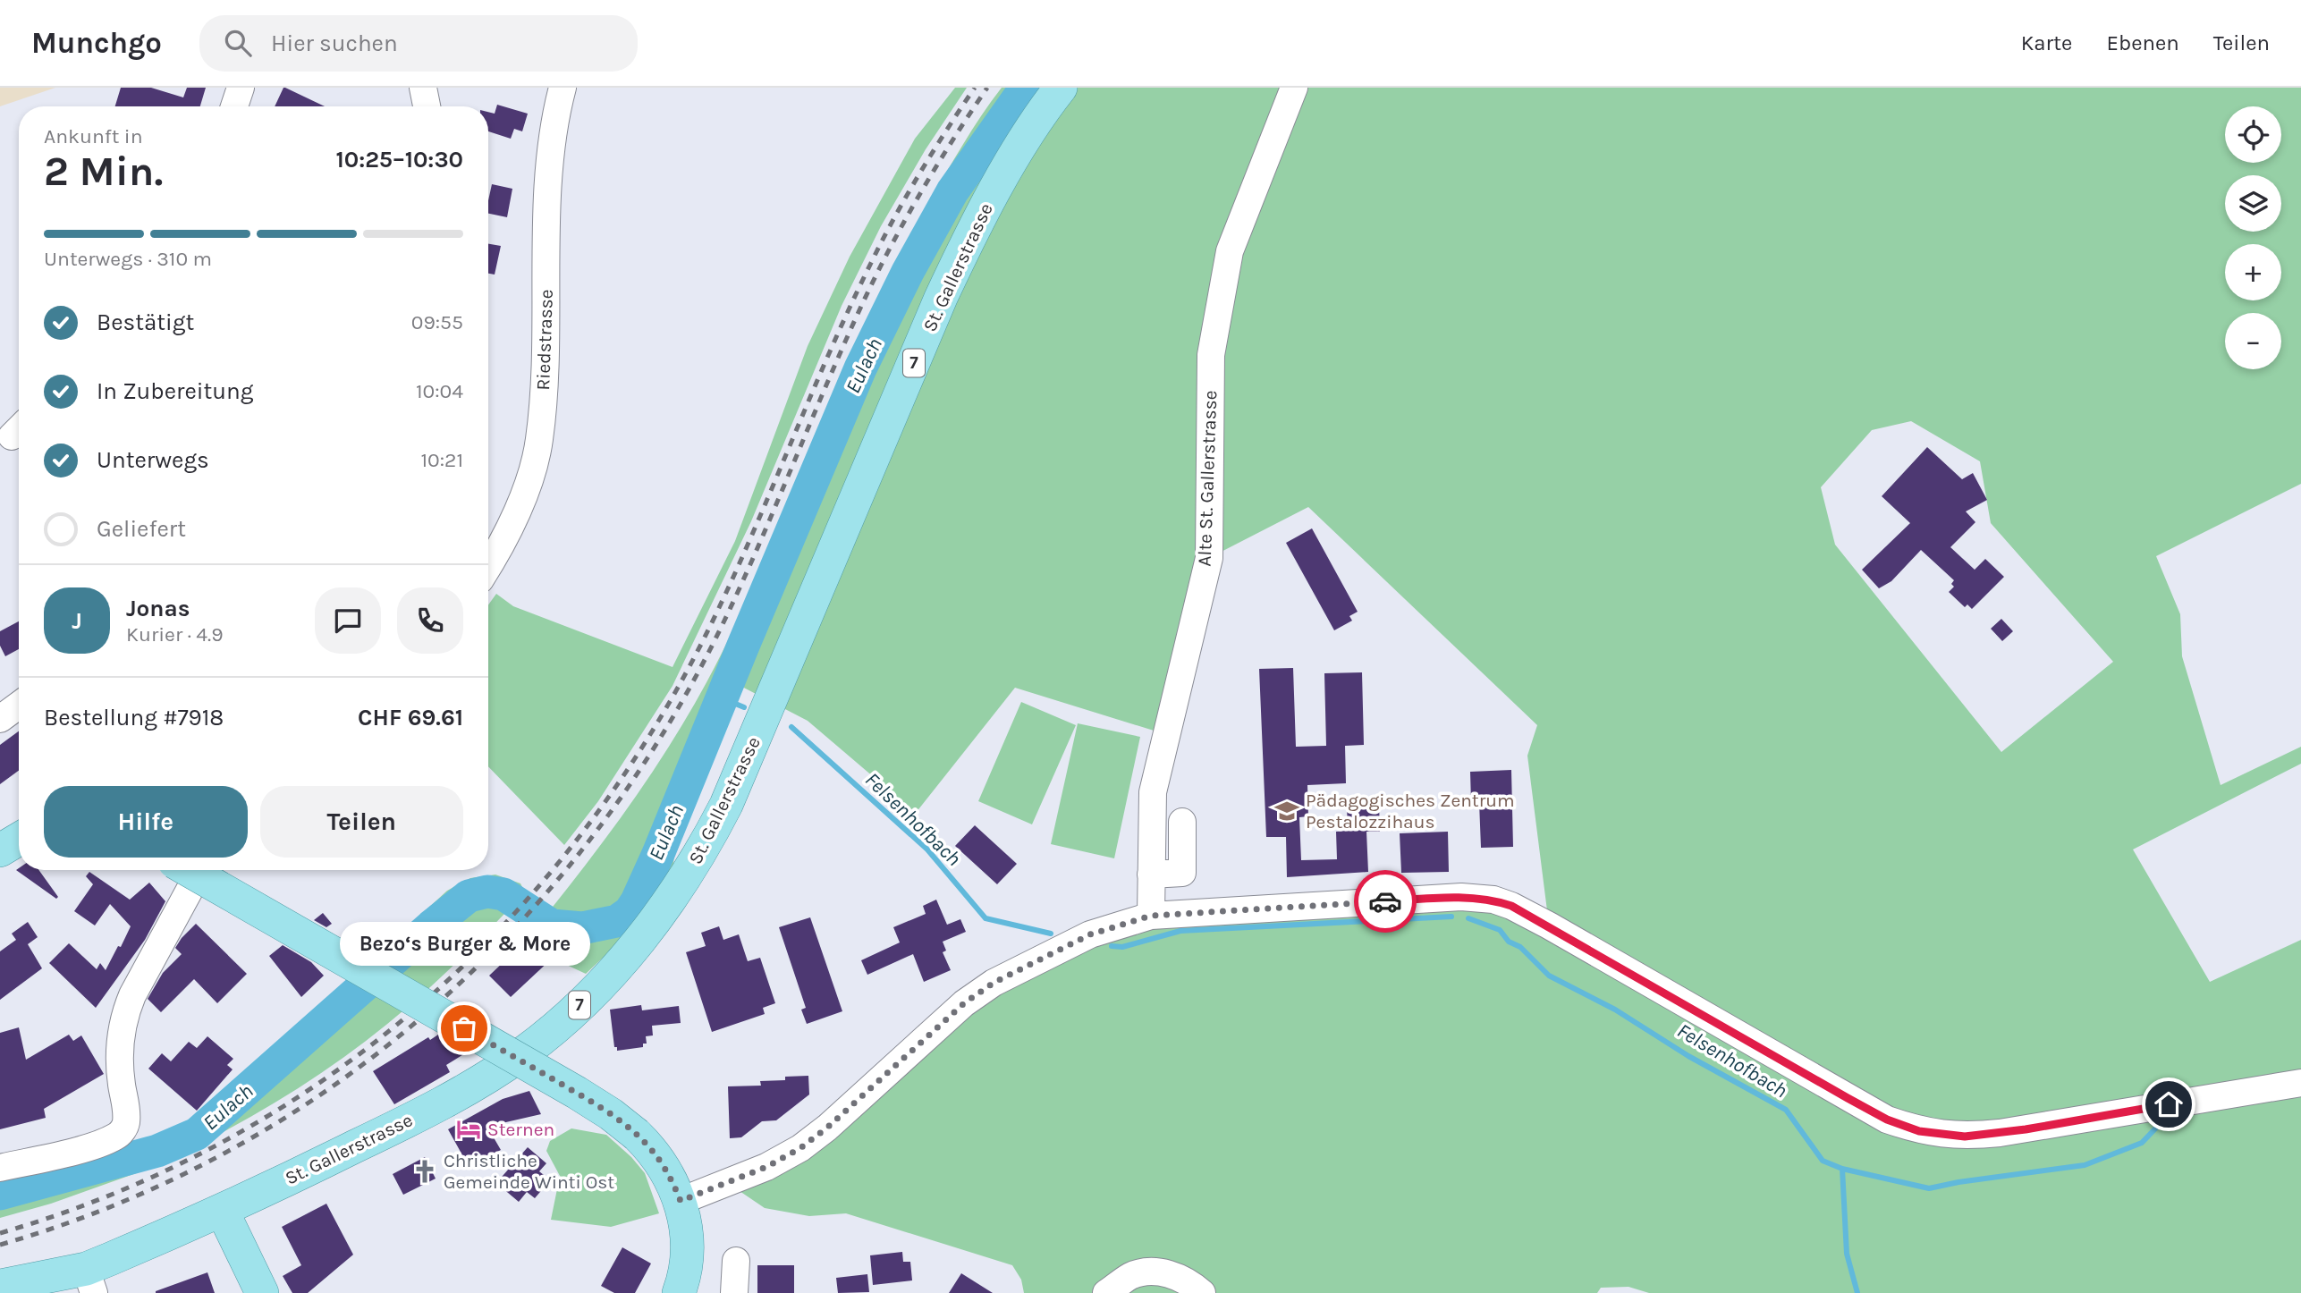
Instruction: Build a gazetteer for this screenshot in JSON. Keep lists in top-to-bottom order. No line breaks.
{"streets":{"main road":["St. Gallerstrasse","7"],"street":["Riedstrasse","Alte St. Gallerstrasse"]},"water":["Eulach","Felsenhofbach"],"places":{"school or university":["Pädagogisches Zentrum Pestalozzihaus"],"other":["Bezo‘s Burger & More"],"hotel":["Sternen"],"church":["Christliche Gemeinde Winti Ost"]},"page":{"header":"Munchgo","search":"Hier suchen","nav":["Karte","Ebenen","Teilen"],"map_buttons":["+","−"],"heading":["2 Min.","Ankunft in","10:25–10:30"],"panel":["Jonas","Kurier · 4.9","Bestellung #7918","CHF 69.61"],"bar":"Unterwegs · 310 m","list":[["Bestätigt","09:55"],["In Zubereitung","10:04"],["Unterwegs","10:21"],"Geliefert"],"round":"J","buttons":["Hilfe","Teilen"],"bubble":"Bezo‘s Burger & More"}}
